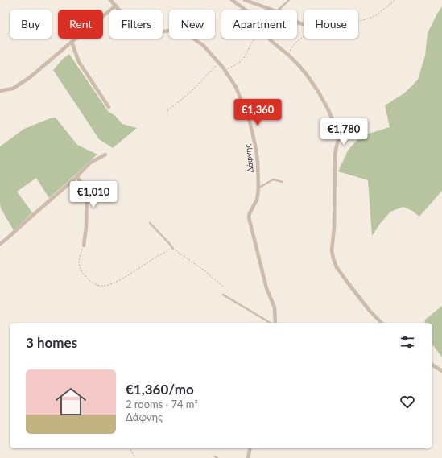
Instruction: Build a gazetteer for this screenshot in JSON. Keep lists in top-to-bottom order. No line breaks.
{"streets":{"street":["Δάφνης"]},"page":{"chip":["Buy","Rent","Filters","New","Apartment","House"],"price":["€1,360","€1,780","€1,010"],"heading":"3 homes","list":[{"name":"€1,360/mo","note":"2 rooms · 74 m² · Δάφνης"}]}}
